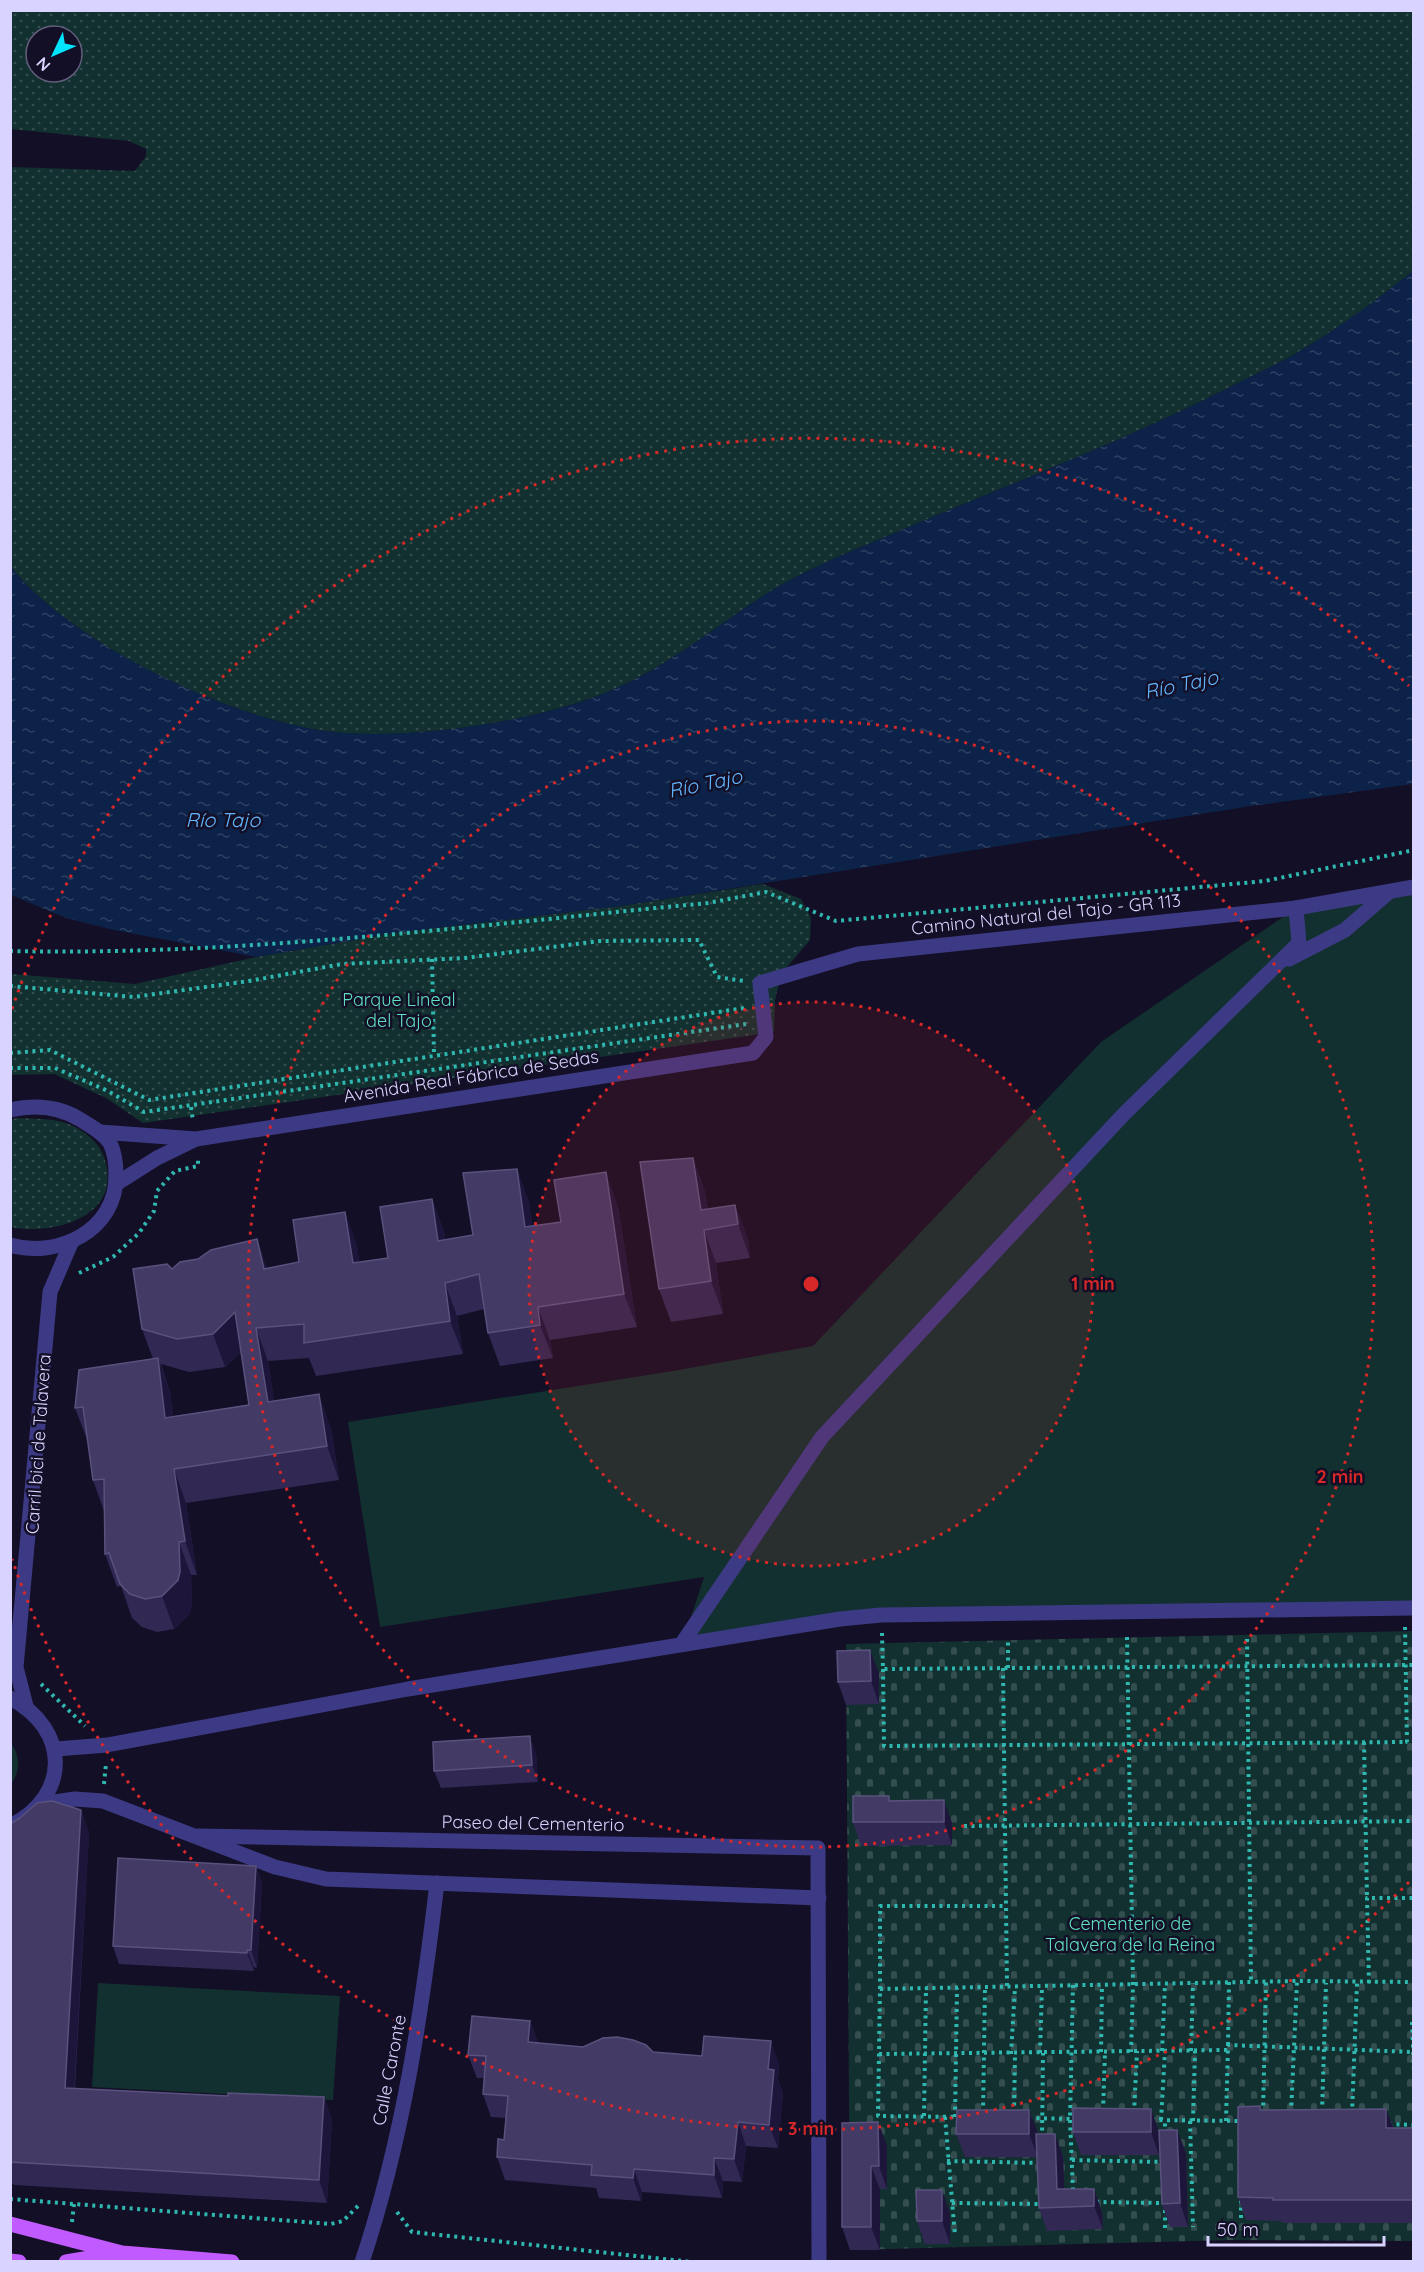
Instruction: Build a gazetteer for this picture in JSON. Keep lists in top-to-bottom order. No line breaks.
{"streets":{"street":["Camino Natural del Tajo - GR 113","Avenida Real Fábrica de Sedas","Paseo del Cementerio","Calle Caronte"]},"crossings":[["Paseo del Cementerio","Calle Caronte"]],"water":["Río Tajo"],"parks":["Parque Lineal del Tajo","Cementerio de Talavera de la Reina"],"scale_bar":"50 m","north":"bottom left","rings":["1 min","2 min","3 min"]}
